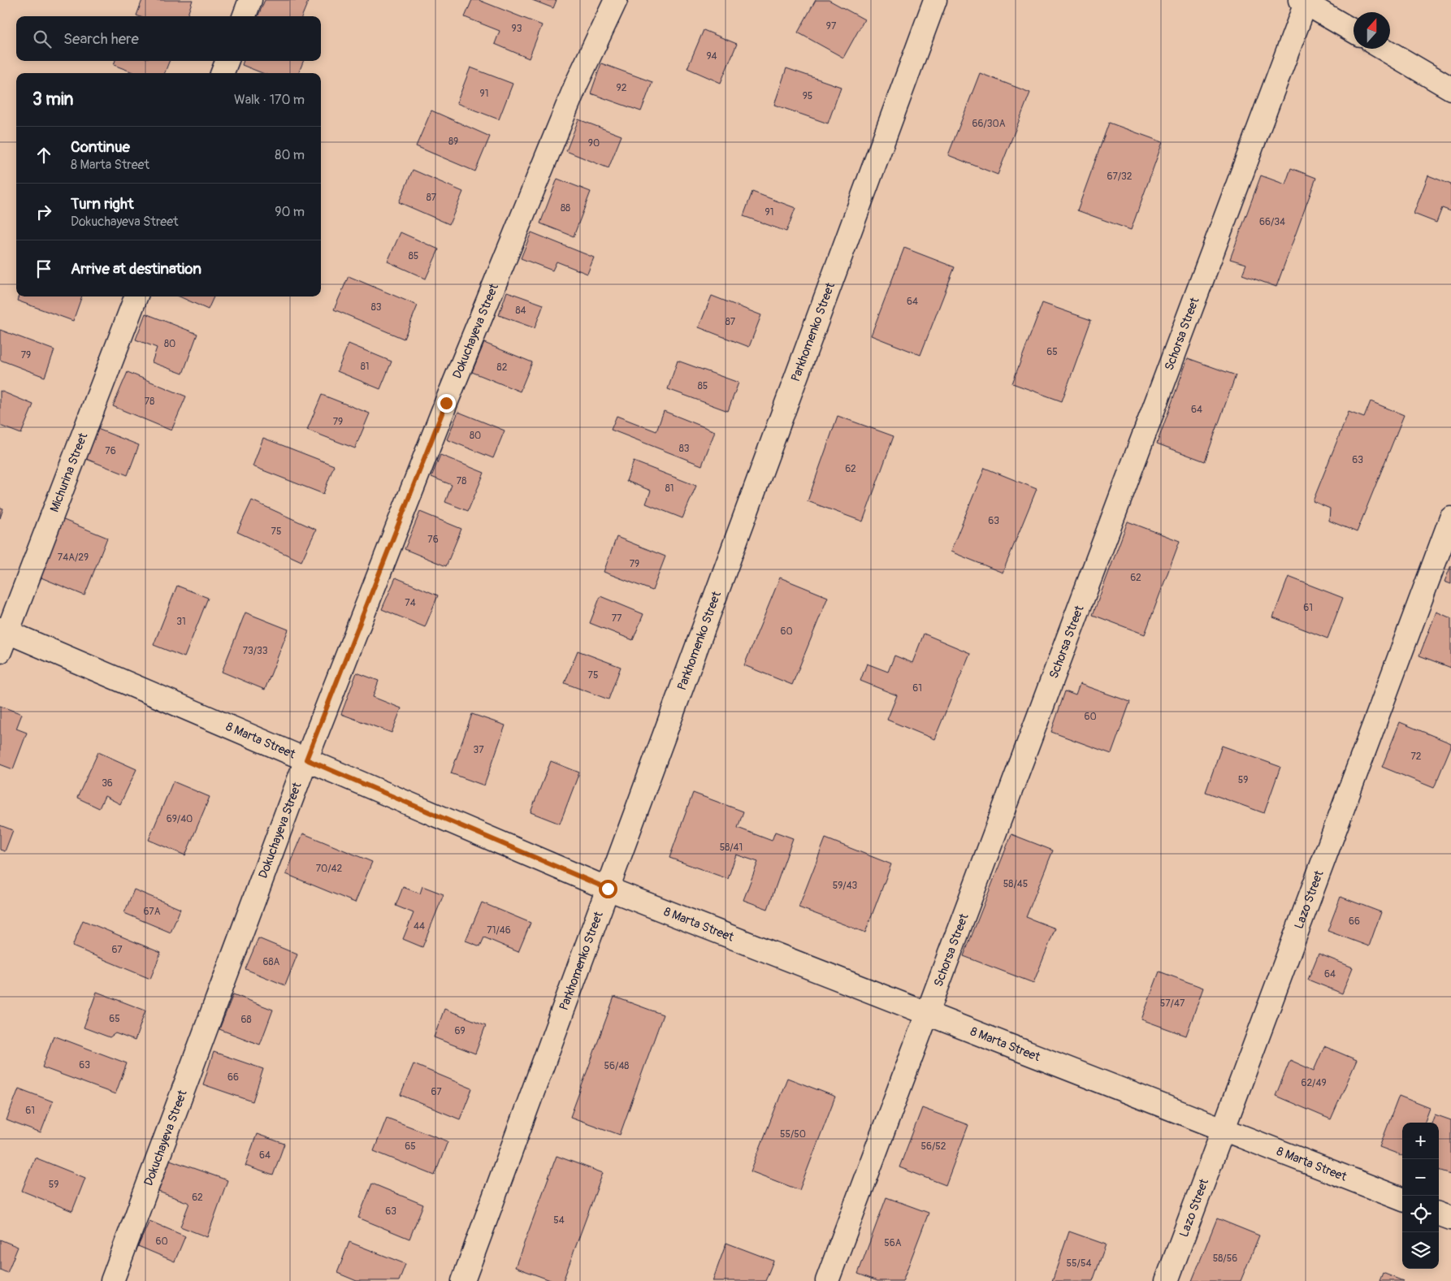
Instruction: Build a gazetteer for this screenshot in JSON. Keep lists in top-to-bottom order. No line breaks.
{"streets":{"street":["Dokuchayeva Street","Parkhomenko Street","Schorsa Street","Michurina Street","8 Marta Street","Lazo Street"]},"crossings":[["Dokuchayeva Street","8 Marta Street"],["Parkhomenko Street","8 Marta Street"],["Schorsa Street","8 Marta Street"],["Michurina Street","8 Marta Street"],["8 Marta Street","Lazo Street"]],"house_numbers":["97","93","94","92","91","95","66/30А","89","90","67/32","87","88","91","66/34","85","64","83","84","87","80","65","79","81","82","85","78","64","79","80","83","76","63","62","78","81","63","75","76","74А/29","79","62","74","61","77","31","60","73/33","75","61","60","37","72","59","36","69/40","58/41","70/42","58/45","59/43","67А","66","44","71/46","67","68А","64","57/47","65","68","69","63","56/48","66","62/49","67","61","55/50","65","56/52","64","59","62","63","54","60","56А","58/56","55/54"],"north":"top","page":{"search":"Search here","heading":["3 min","Walk · 170 m"],"list":[["Continue","8 Marta Street","80 m"],["Turn right","Dokuchayeva Street","90 m"],"Arrive at destination"],"map_buttons":["+","−"]}}
